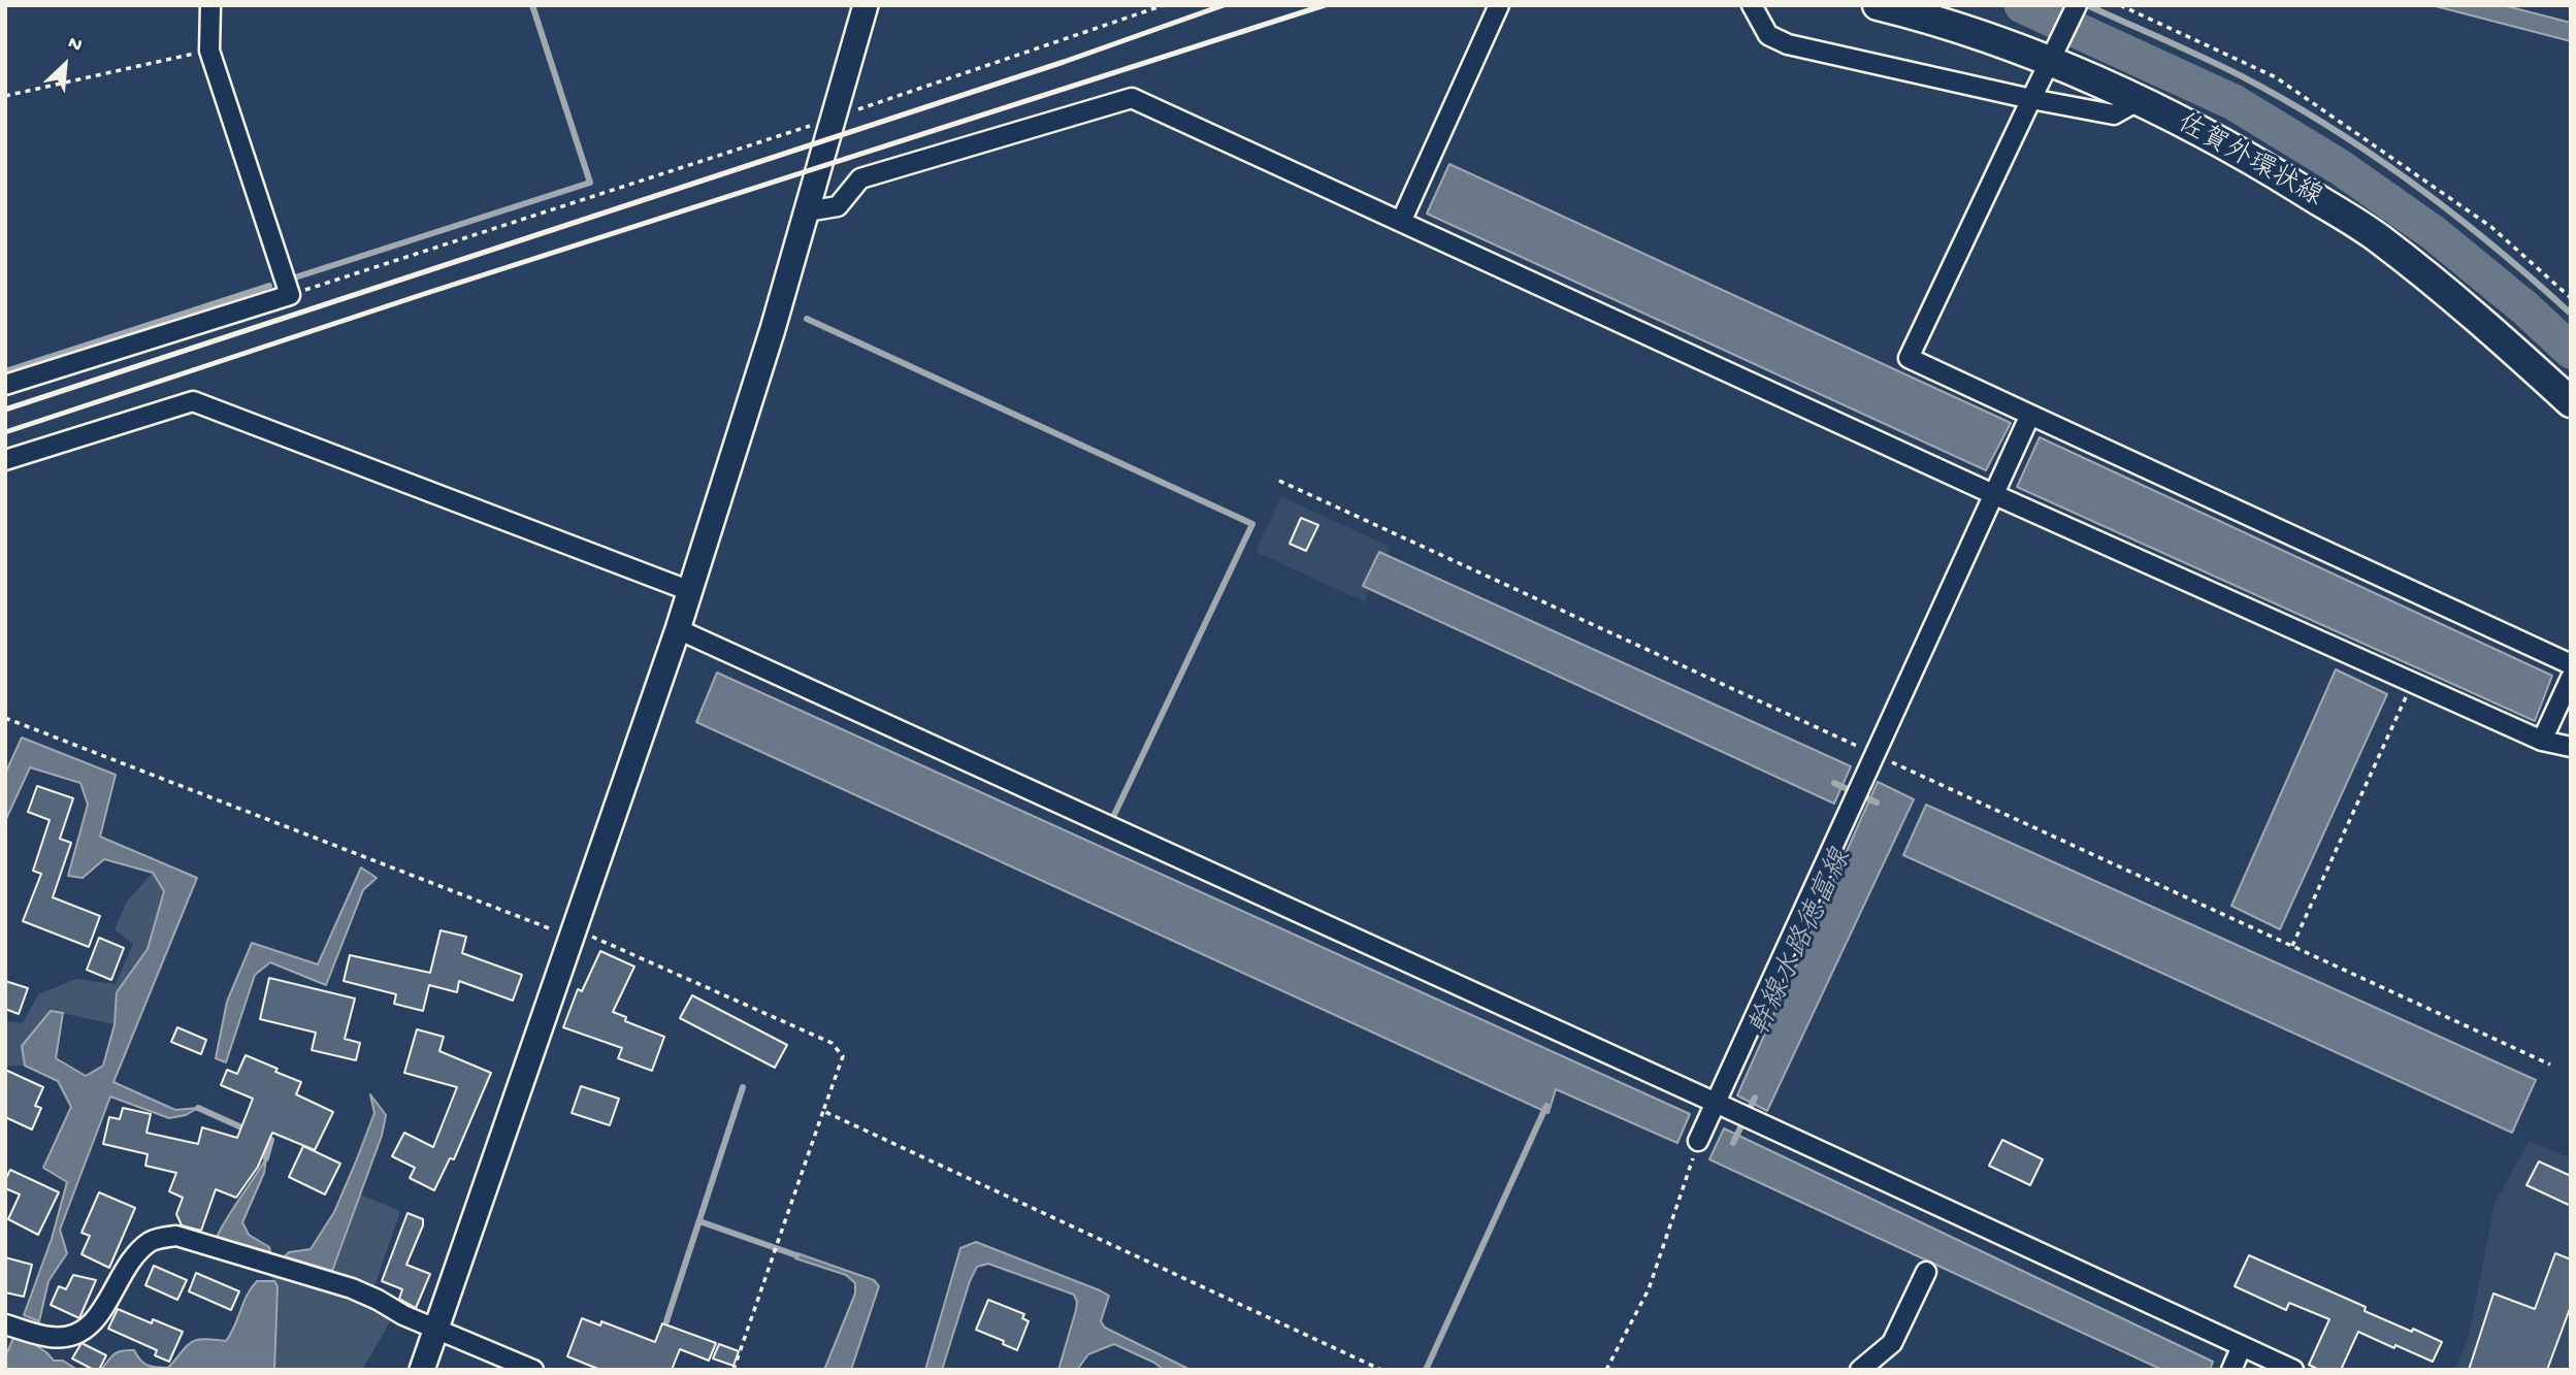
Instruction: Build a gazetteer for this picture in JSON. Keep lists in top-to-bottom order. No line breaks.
{"streets":{"main road":["佐賀外環状線"]},"water":["幹線水路徳富線"],"north":"top right"}
